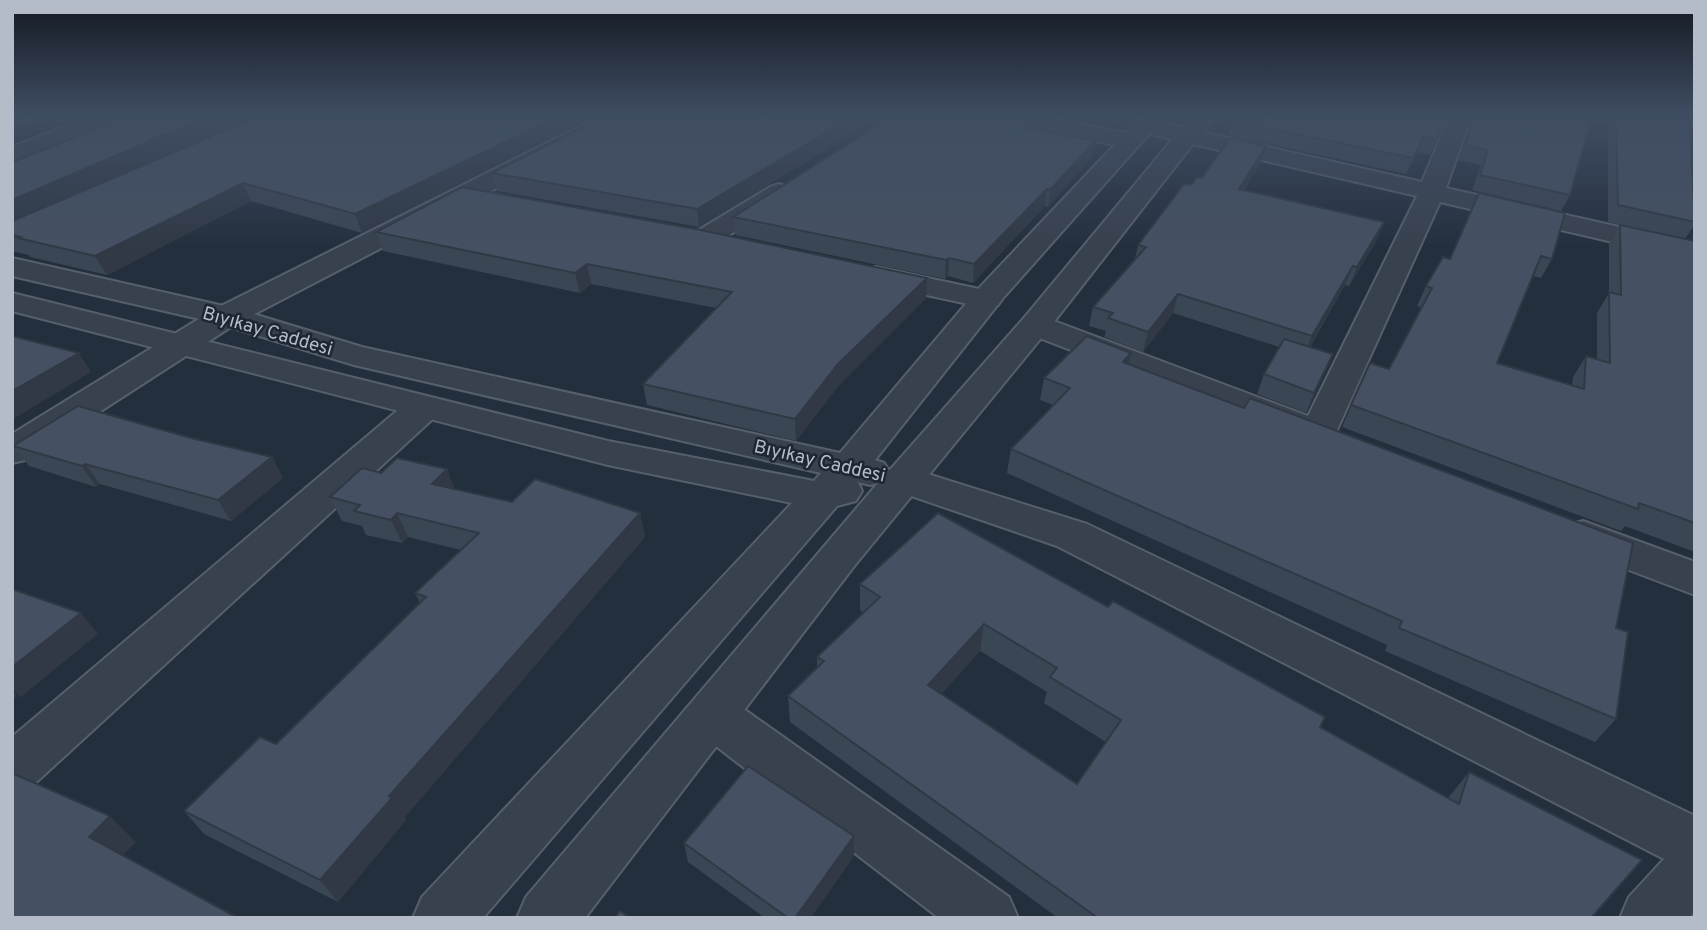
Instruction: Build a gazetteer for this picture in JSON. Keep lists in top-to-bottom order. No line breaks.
{"streets":{"street":["Bıyıkay Caddesi"]}}
